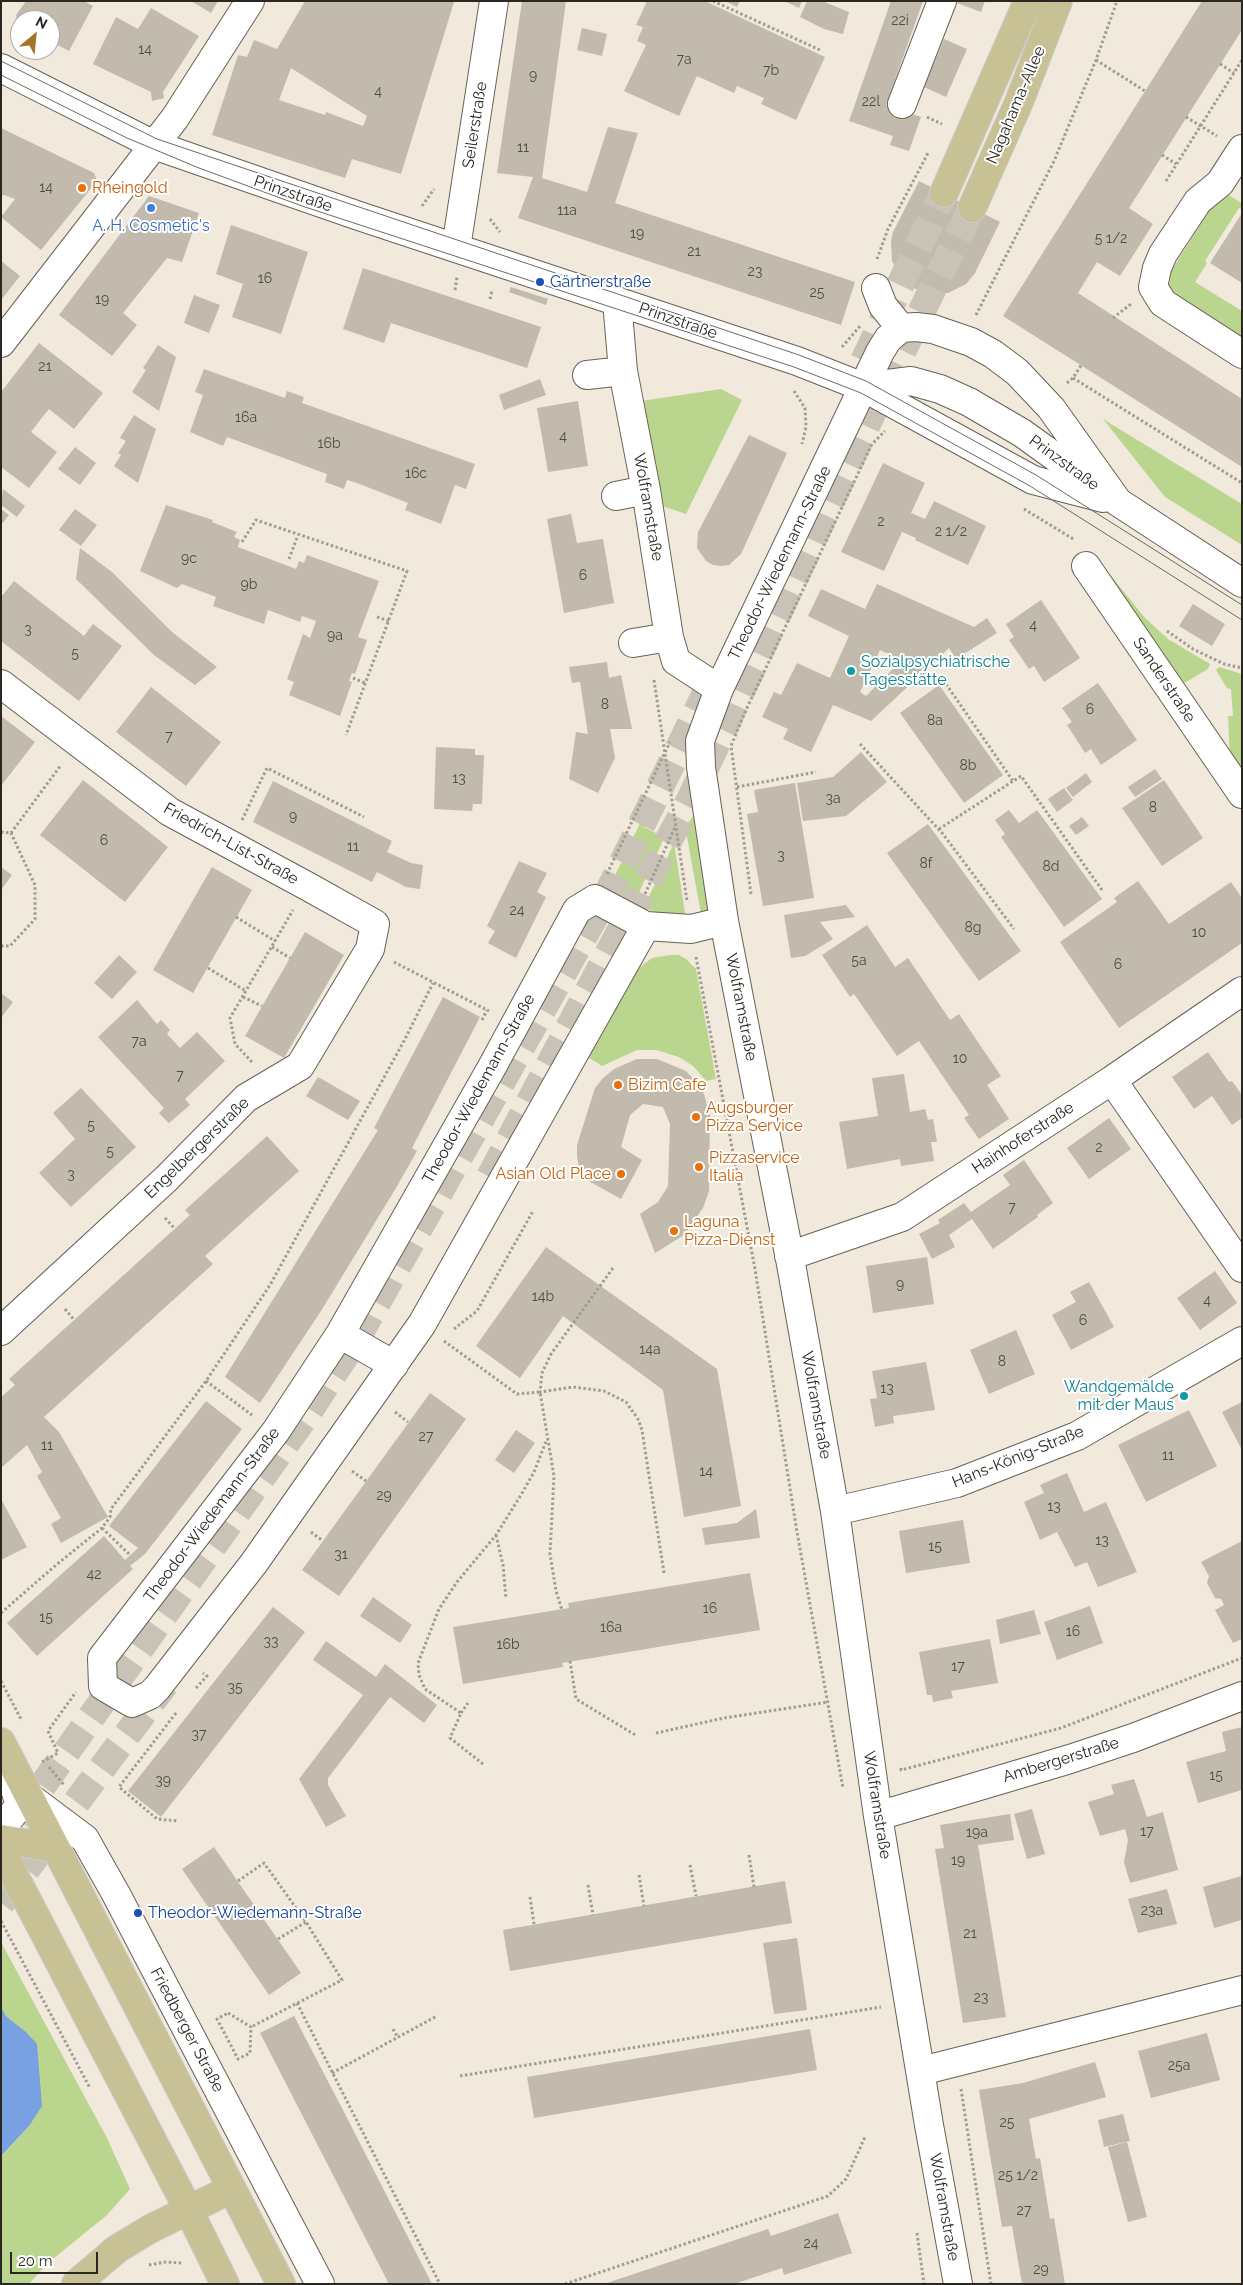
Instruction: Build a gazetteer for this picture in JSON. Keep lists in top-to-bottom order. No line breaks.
{"streets":{"main road":["Nagahama-Allee","Friedberger Straße"],"street":["Seilerstraße","Prinzstraße","Wolframstraße","Theodor-Wiedemann-Straße","Sanderstraße","Friedrich-List-Straße","Hainhoferstraße","Engelbergerstraße","Hans-König-Straße","Ambergerstraße"]},"crossings":[["Seilerstraße","Prinzstraße"],["Prinzstraße","Wolframstraße"],["Prinzstraße","Theodor-Wiedemann-Straße"],["Wolframstraße","Theodor-Wiedemann-Straße"],["Wolframstraße","Hainhoferstraße"],["Wolframstraße","Hans-König-Straße"],["Wolframstraße","Ambergerstraße"],["Friedrich-List-Straße","Engelbergerstraße"]],"places":["Rheingold","A. H. Cosmetic's","Gärtnerstraße","Sozialpsychiatrische Tagesstätte","Bizim Cafe","Augsburger Pizza Service","Pizzaservice Italia","Asian Old Place","Laguna Pizza-Dienst","Wandgemälde mit der Maus","Theodor-Wiedemann-Straße"],"house_numbers":["22i","14","7a","7b","9","4","22l","11","14","11a","19","5 1/2","21","23","16","25","19","21","16a","4","16b","16c","2","2 1/2","9c","6","9b","4","3","9a","5","8","6","8a","7","8b","13","3a","8","9","6","11","3","8f","8d","24","8g","10","5a","6","7a","10","7","5","2","5","3","7","9","14b","4","6","14a","8","13","27","11","11","14","29","13","13","15","31","42","16","15","16a","16","33","16b","17","35","37","15","39","17","19a","19","23a","21","23","25a","25","25 1/2","27","24","29"],"scale_bar":"20 m","north":"top right"}
